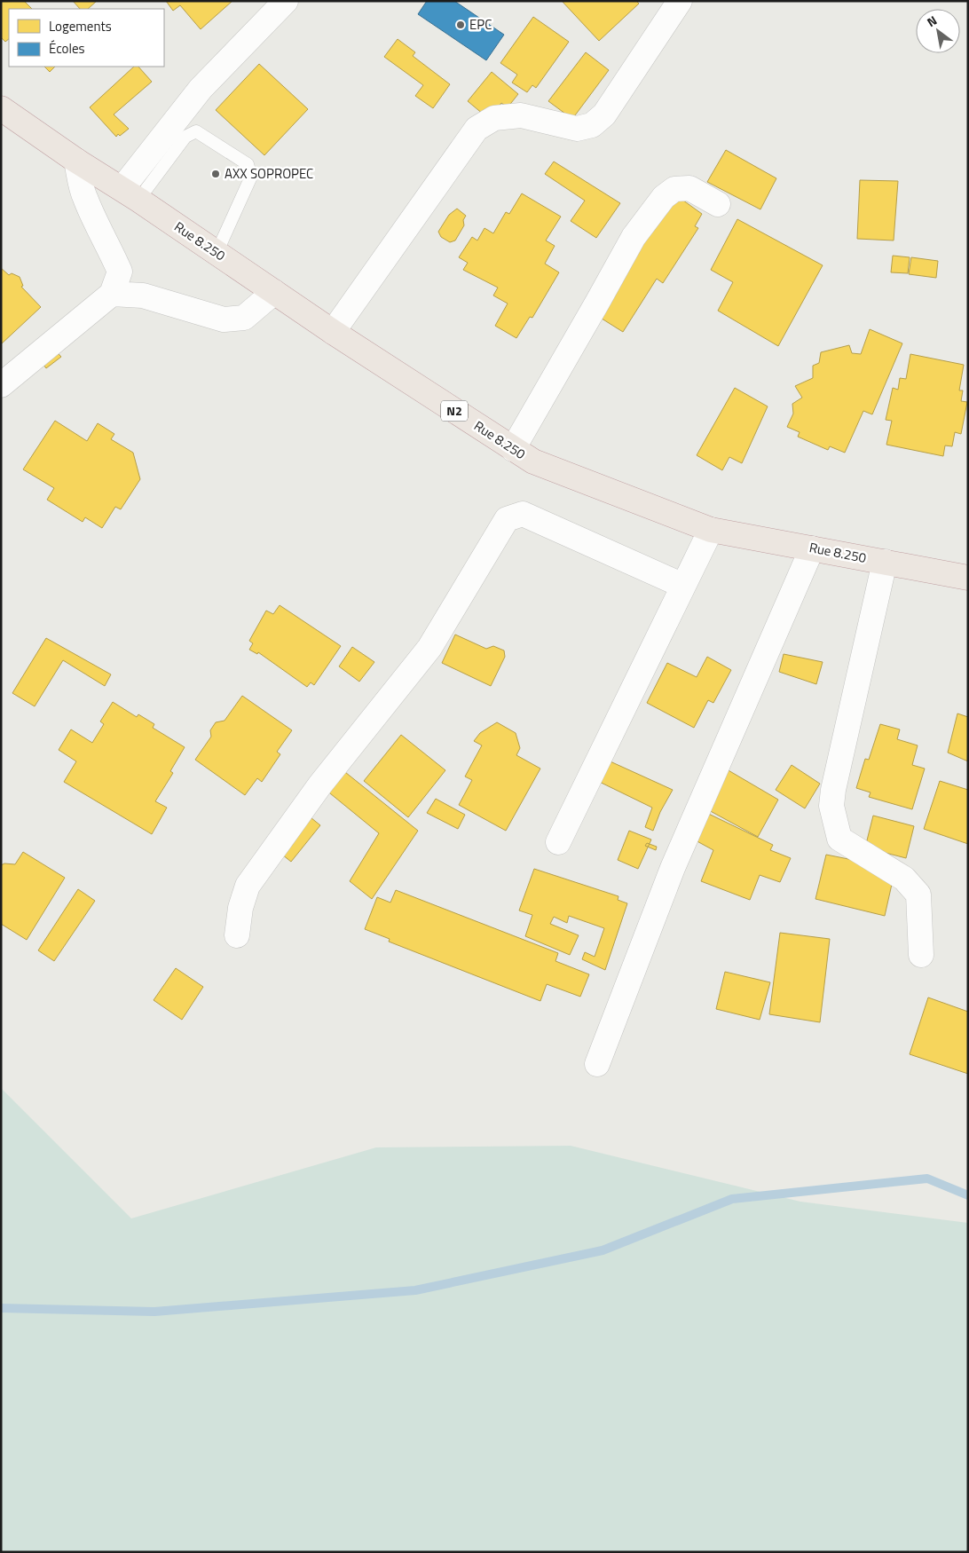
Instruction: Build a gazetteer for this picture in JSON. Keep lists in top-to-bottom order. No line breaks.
{"streets":{"highway":["Rue 8.250","N2"]},"places":["EPC","AXX SOPROPEC"],"legend":["Logements","Écoles"],"north":"top left"}
